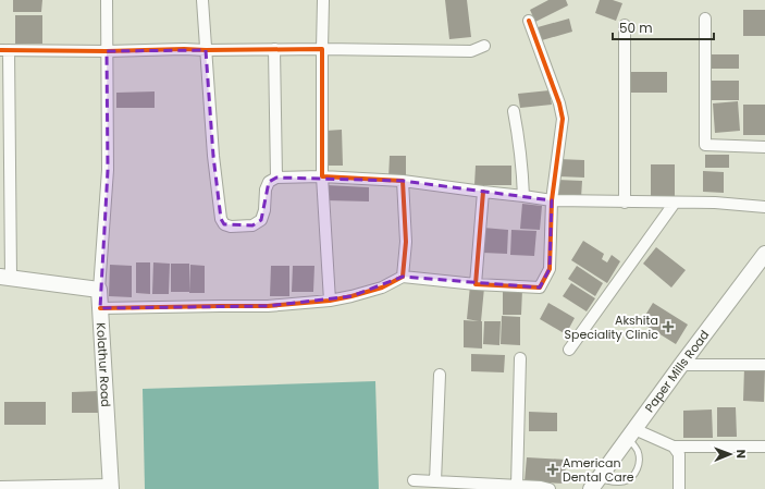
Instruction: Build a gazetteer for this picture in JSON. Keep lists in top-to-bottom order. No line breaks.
{"streets":{"main road":["Kolathur Road","Paper Mills Road"]},"places":{"health":["Akshita Speciality Clinic","American Dental Care"]},"scale_bar":"50 m","north":"right"}
